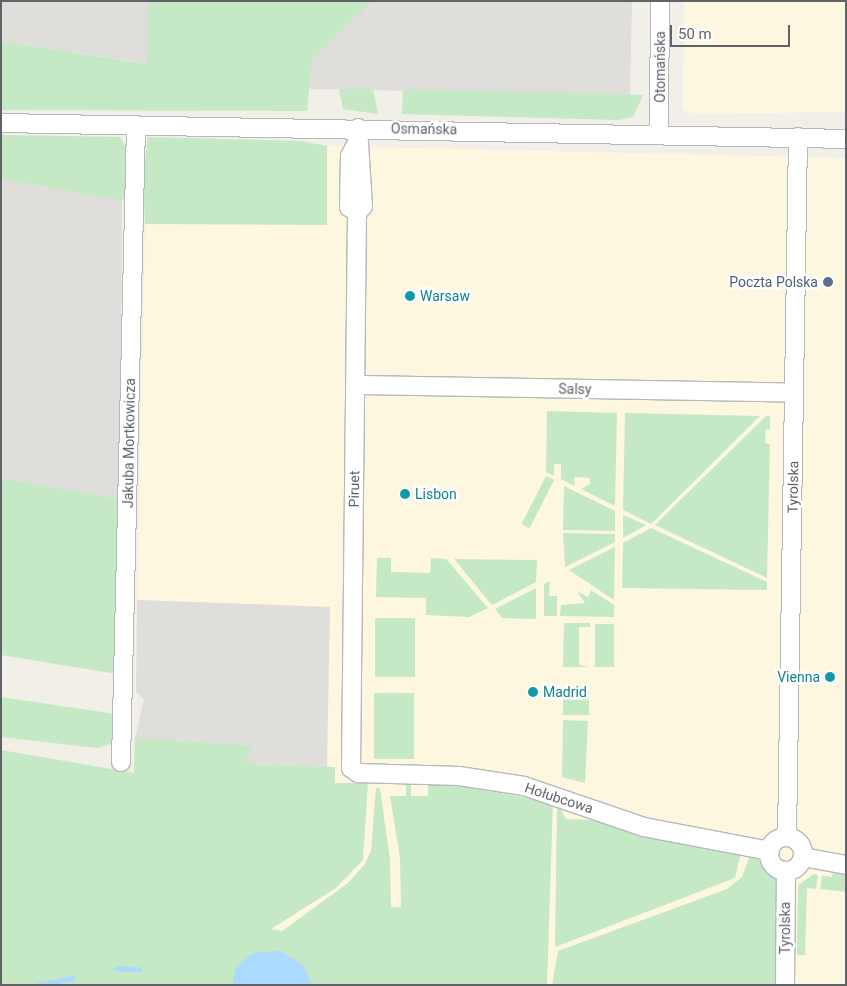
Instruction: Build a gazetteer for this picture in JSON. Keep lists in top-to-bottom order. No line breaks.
{"streets":{"street":["Otomańska","Osmańska","Salsy","Jakuba Mortkowicza","Tyrolska","Piruet","Hołubcowa"]},"crossings":[["Otomańska","Osmańska"],["Osmańska","Jakuba Mortkowicza"],["Osmańska","Tyrolska"],["Osmańska","Piruet"],["Salsy","Tyrolska"],["Salsy","Piruet"],["Tyrolska","Hołubcowa"],["Piruet","Hołubcowa"]],"places":["Poczta Polska","Warsaw","Lisbon","Vienna","Madrid"],"scale_bar":"50 m"}
